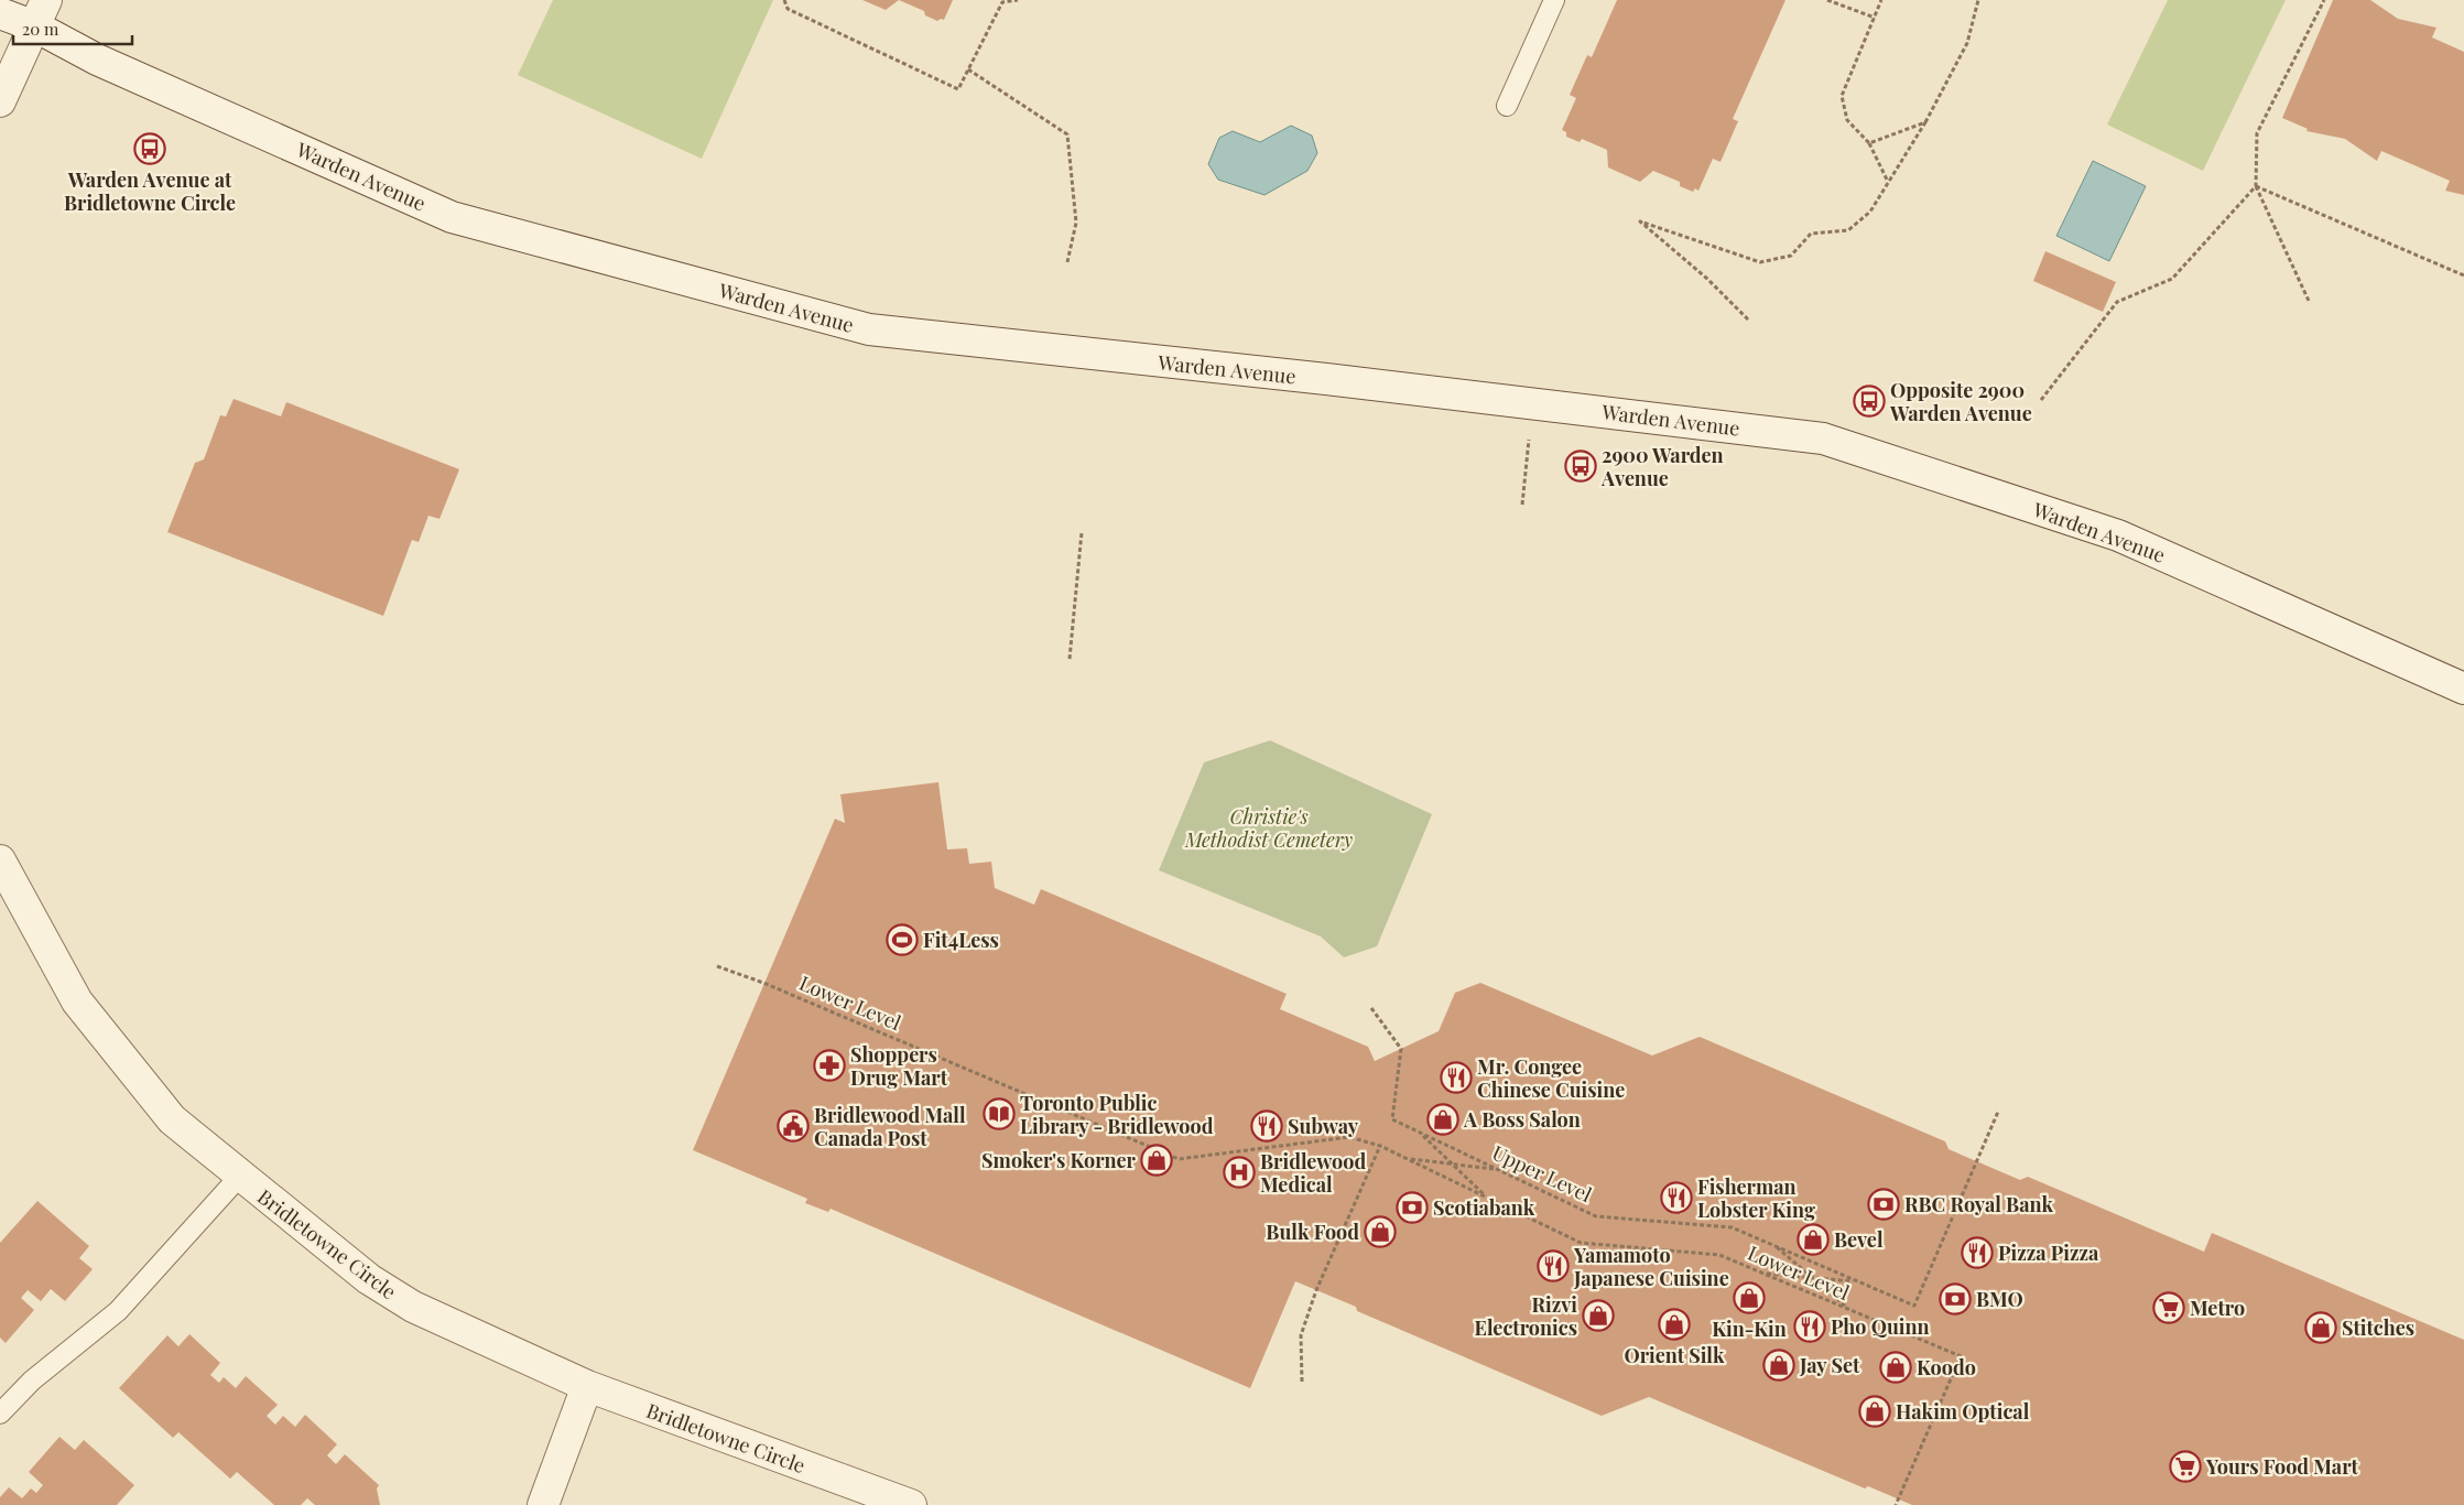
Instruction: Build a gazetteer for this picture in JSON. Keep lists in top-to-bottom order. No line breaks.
{"streets":{"main road":["Warden Avenue","Bridletowne Circle"],"path":["Lower Level","Upper Level"]},"parks":["Christie's Methodist Cemetery"],"places":{"bus stop":["Warden Avenue at Bridletowne Circle","Opposite 2900 Warden Avenue","2900 Warden Avenue"],"sports":["Fit4Less"],"pharmacy":["Shoppers Drug Mart"],"restaurant":["Mr. Congee Chinese Cuisine","Subway","Fisherman Lobster King","Pizza Pizza","Yamamoto Japanese Cuisine","Pho Quinn"],"library":["Toronto Public Library - Bridlewood"],"shop":["A Boss Salon","Smoker's Korner","Bulk Food","Bevel","Kin-Kin","Rizvi Electronics","Orient Silk","Stitches","Jay Set","Koodo","Hakim Optical"],"public building":["Bridlewood Mall Canada Post"],"hospital":["Bridlewood Medical"],"bank":["RBC Royal Bank","Scotiabank","BMO"],"supermarket":["Metro","Yours Food Mart"]},"scale_bar":"20 m"}
